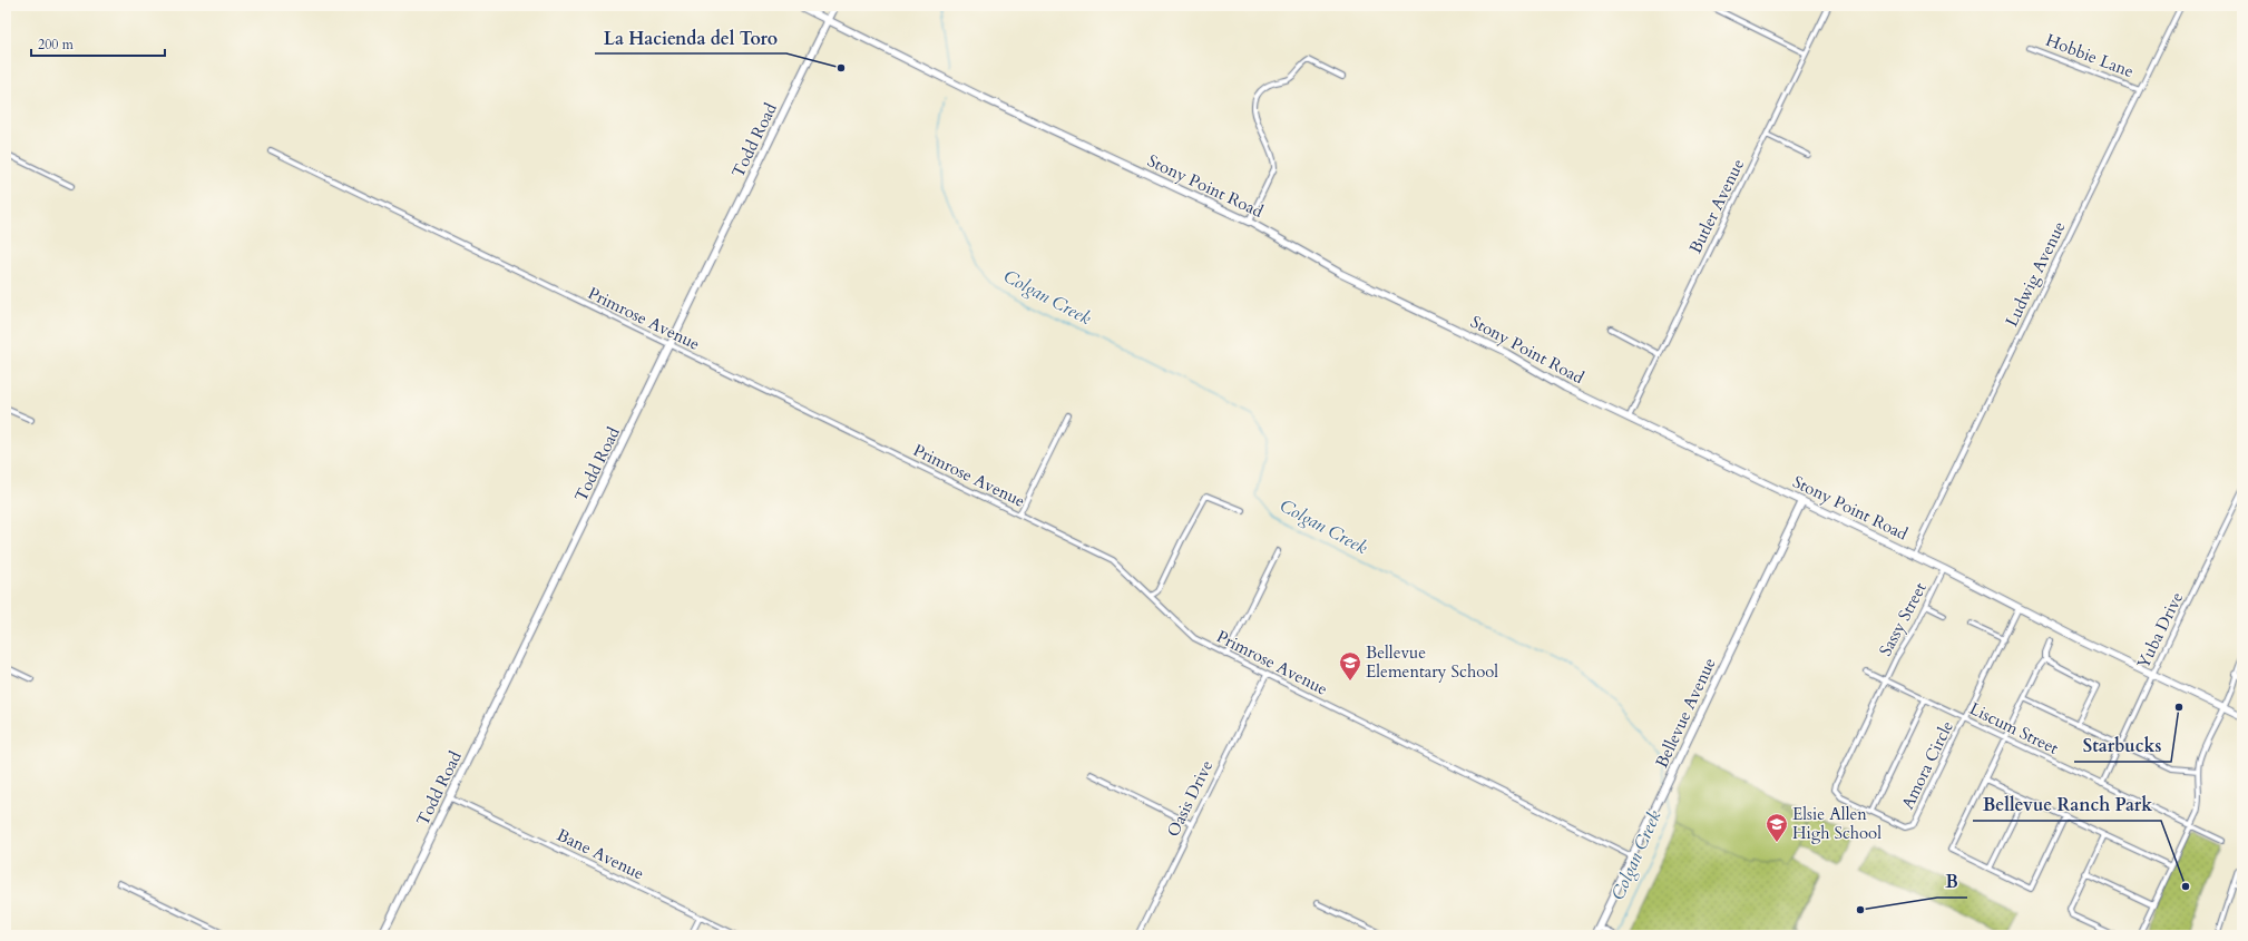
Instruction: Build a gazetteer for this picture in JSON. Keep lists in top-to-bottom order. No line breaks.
{"streets":{"main road":["Todd Road","Stony Point Road","Bellevue Avenue"],"street":["Hobbie Lane","Butler Avenue","Ludwig Avenue","Primrose Avenue","Sassy Street","Yuba Drive","Liscum Street","Amora Circle","Oasis Drive","Bane Avenue"]},"crossings":[["Hobbie Lane","Ludwig Avenue"],["Todd Road","Stony Point Road"],["Todd Road","Primrose Avenue"],["Todd Road","Bane Avenue"],["Stony Point Road","Butler Avenue"],["Stony Point Road","Ludwig Avenue"],["Stony Point Road","Sassy Street"],["Stony Point Road","Yuba Drive"],["Stony Point Road","Bellevue Avenue"],["Stony Point Road","Amora Circle"],["Primrose Avenue","Bellevue Avenue"],["Primrose Avenue","Oasis Drive"],["Sassy Street","Liscum Street"],["Sassy Street","Amora Circle"],["Yuba Drive","Liscum Street"],["Liscum Street","Amora Circle"]],"water":["Colgan Creek"],"places":{"other":["La Hacienda del Toro","Starbucks","Bellevue Ranch Park","B"],"school or university":["Bellevue Elementary School","Elsie Allen High School"]},"scale_bar":"200 m"}
